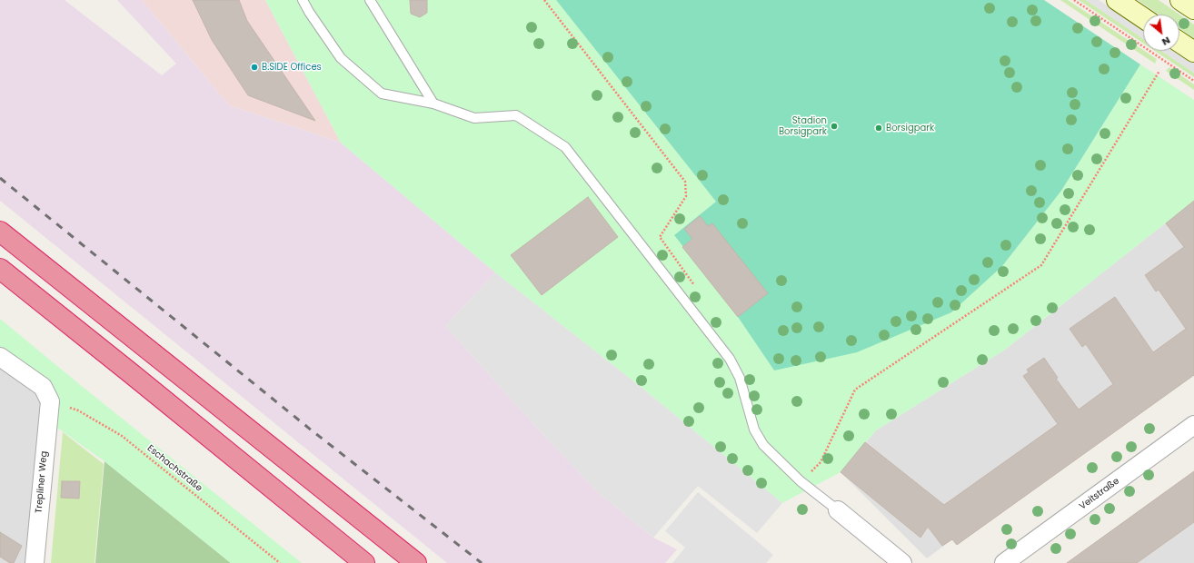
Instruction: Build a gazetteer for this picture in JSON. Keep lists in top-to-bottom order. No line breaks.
{"streets":{"street":["Trepliner Weg","Veitstraße"],"path":["Eschachstraße"]},"crossings":[["Eschachstraße","Trepliner Weg"]],"places":["B.SIDE Offices","Stadion Borsigpark","Borsigpark"],"north":"bottom right"}
